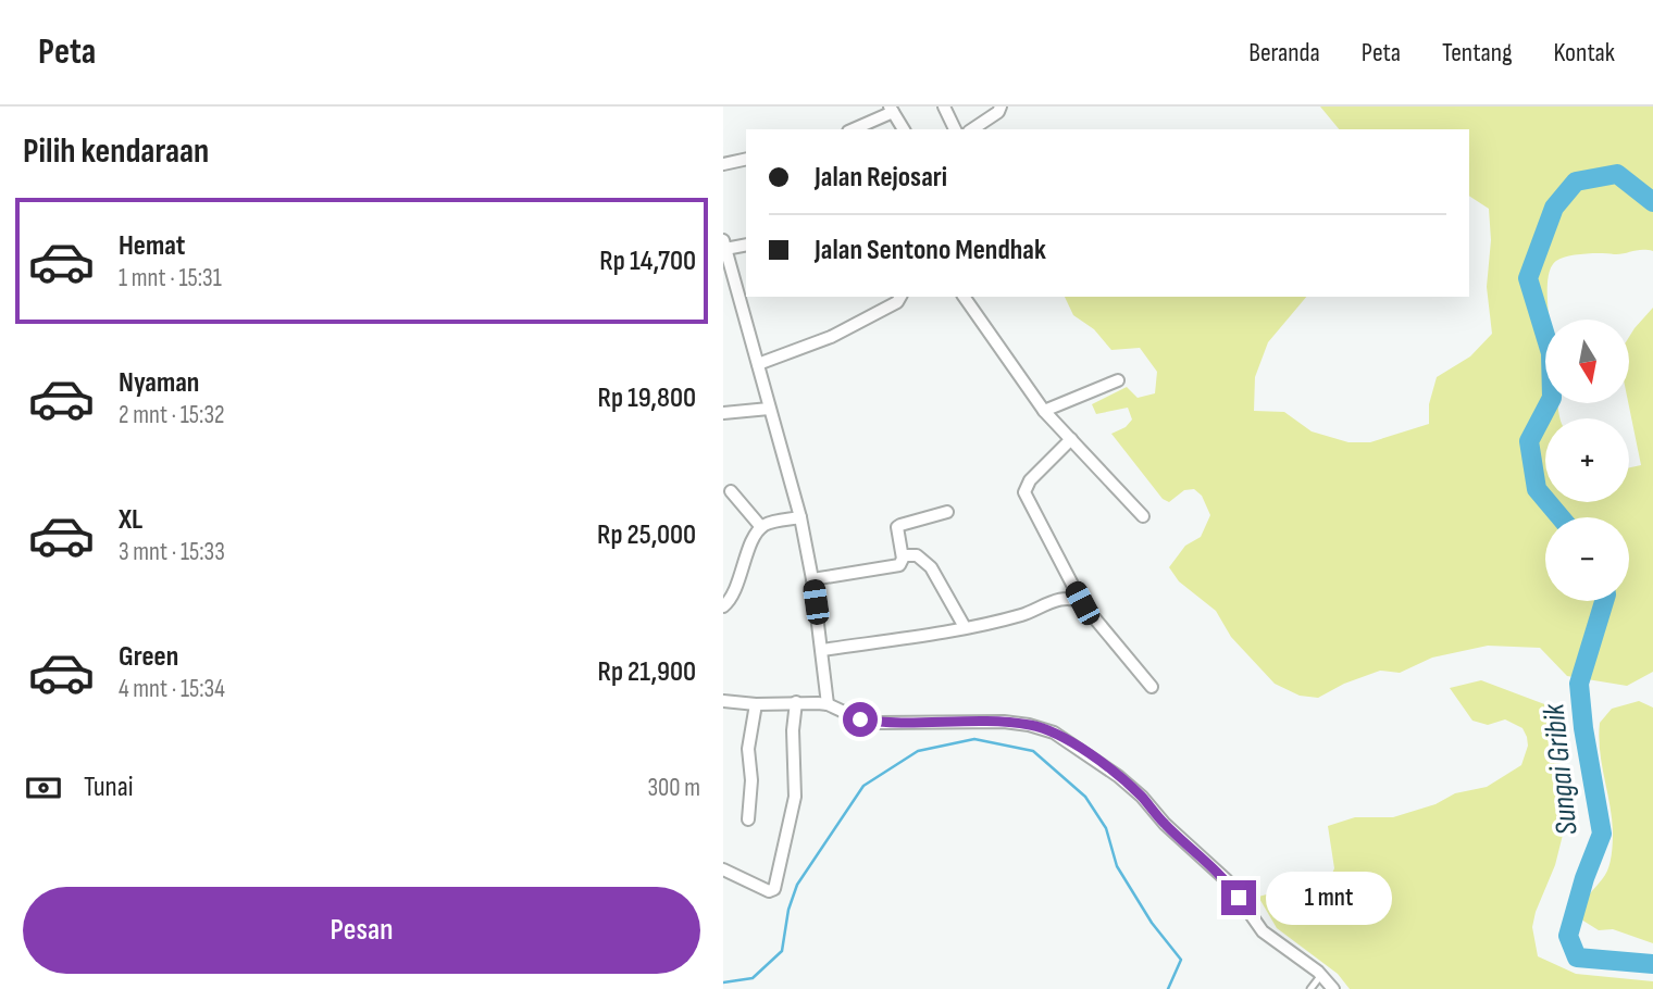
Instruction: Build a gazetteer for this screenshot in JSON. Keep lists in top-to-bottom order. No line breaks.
{"water":["Sungai Gribik"],"north":"bottom","page":{"header":"Peta","nav":["Beranda","Peta","Tentang","Kontak"],"heading":"Pilih kendaraan","banner":["Jalan Rejosari","Jalan Sentono Mendhak"],"list":[{"name":"Hemat","note":"1 mnt · 15:31","value":"Rp 14,700"},{"name":"Nyaman","note":"2 mnt · 15:32","value":"Rp 19,800"},{"name":"XL","note":"3 mnt · 15:33","value":"Rp 25,000"},{"name":"Green","note":"4 mnt · 15:34","value":"Rp 21,900"}],"map_buttons":["+","−"],"pay":["Tunai","300 m"],"buttons":"Pesan","bubble":"1 mnt"}}
